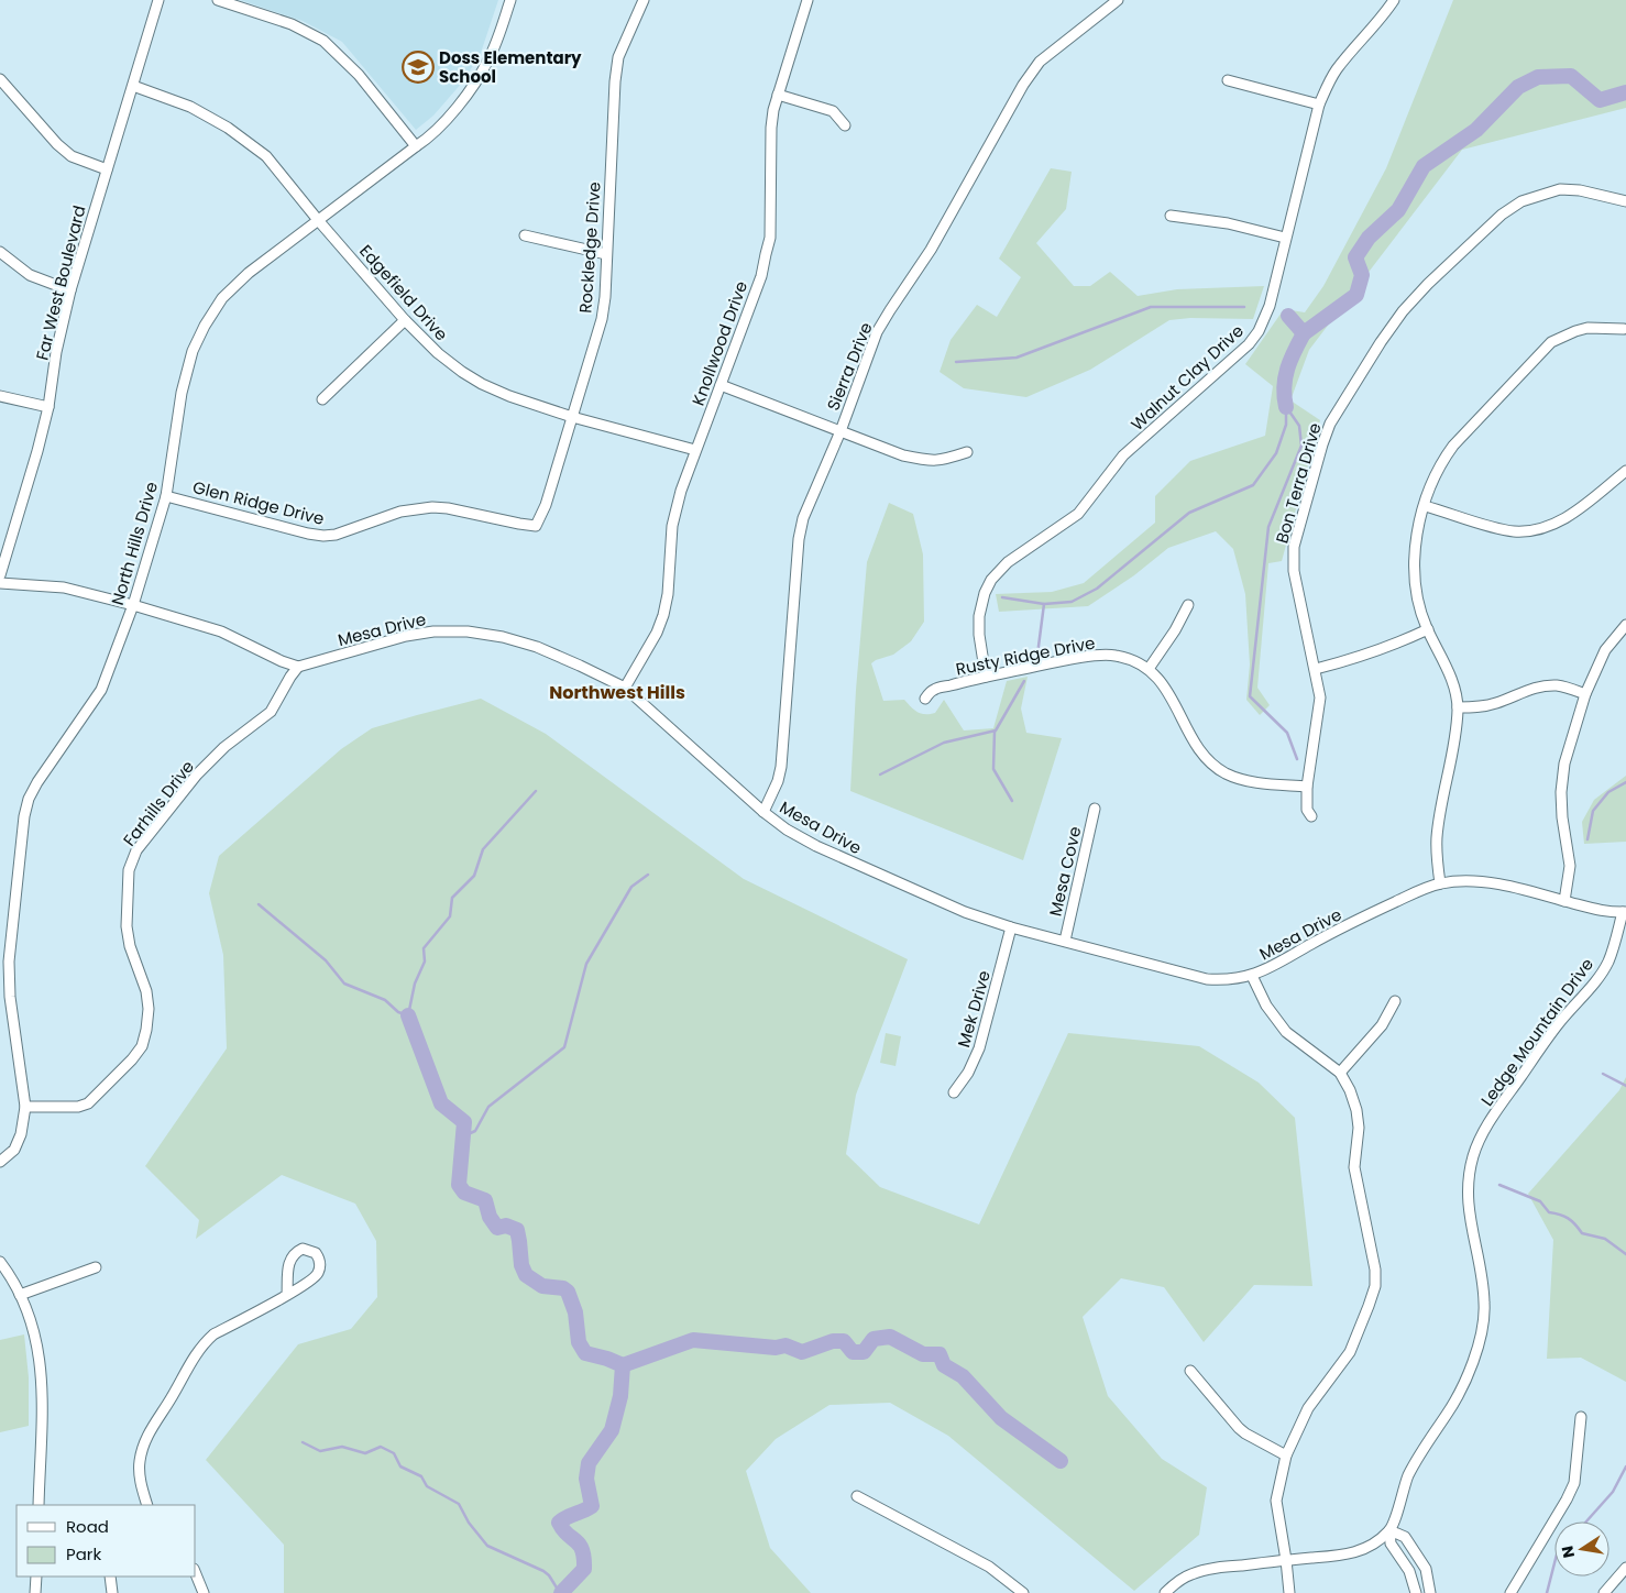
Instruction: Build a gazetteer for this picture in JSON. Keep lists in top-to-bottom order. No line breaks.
{"streets":{"street":["Rockledge Drive","Far West Boulevard","Edgefield Drive","Knollwood Drive","Sierra Drive","Walnut Clay Drive","Bon Terra Drive","Glen Ridge Drive","North Hills Drive","Mesa Drive","Rusty Ridge Drive","Farhills Drive","Mesa Cove","Mek Drive","Ledge Mountain Drive"]},"crossings":[["Rockledge Drive","Edgefield Drive"],["Rockledge Drive","Glen Ridge Drive"],["Far West Boulevard","Edgefield Drive"],["Edgefield Drive","Knollwood Drive"],["Edgefield Drive","North Hills Drive"],["Knollwood Drive","Mesa Drive"],["Sierra Drive","Mesa Drive"],["Walnut Clay Drive","Rusty Ridge Drive"],["Bon Terra Drive","Rusty Ridge Drive"],["Glen Ridge Drive","North Hills Drive"],["North Hills Drive","Farhills Drive"],["Mesa Drive","Farhills Drive"],["Mesa Drive","Mesa Cove"],["Mesa Drive","Mek Drive"],["Mesa Drive","Ledge Mountain Drive"]],"districts":["Northwest Hills"],"places":{"school or university":["Doss Elementary School"]},"legend":["Road","Park"],"north":"left"}
